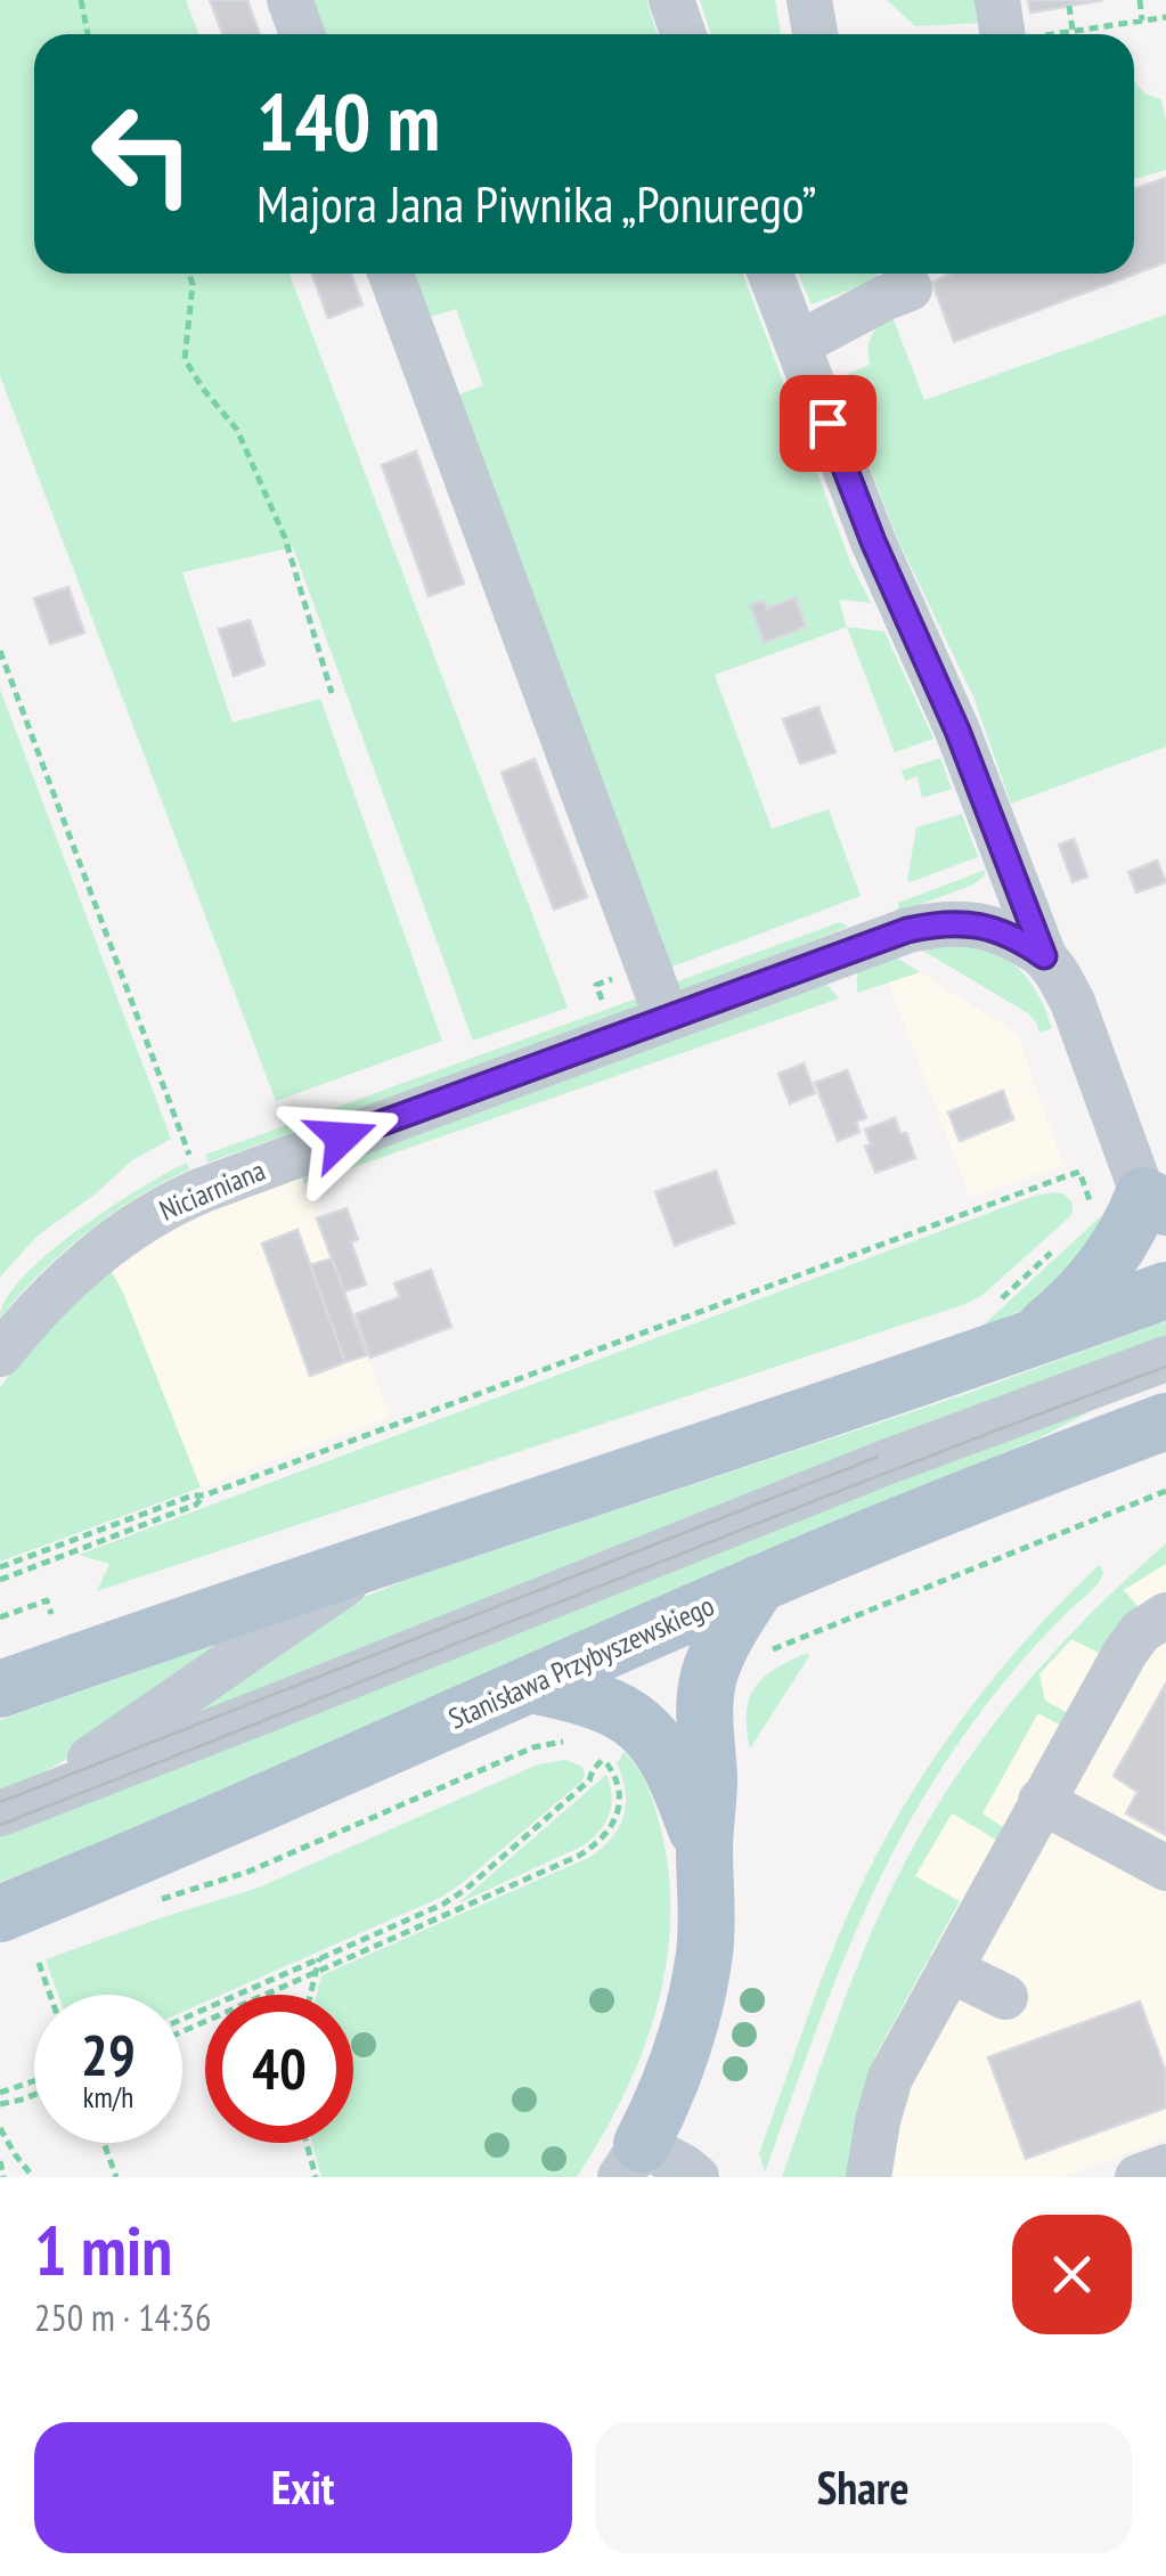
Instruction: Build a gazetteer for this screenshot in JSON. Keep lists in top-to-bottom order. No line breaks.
{"streets":{"main road":["Stanisława Przybyszewskiego"],"street":["Niciarniana"]},"page":{"turn":["140 m","Majora Jana Piwnika „Ponurego”"],"speed":"29 km/h","limit":"40","heading":["1 min","250 m · 14:36"],"buttons":["Exit","Share"]}}
